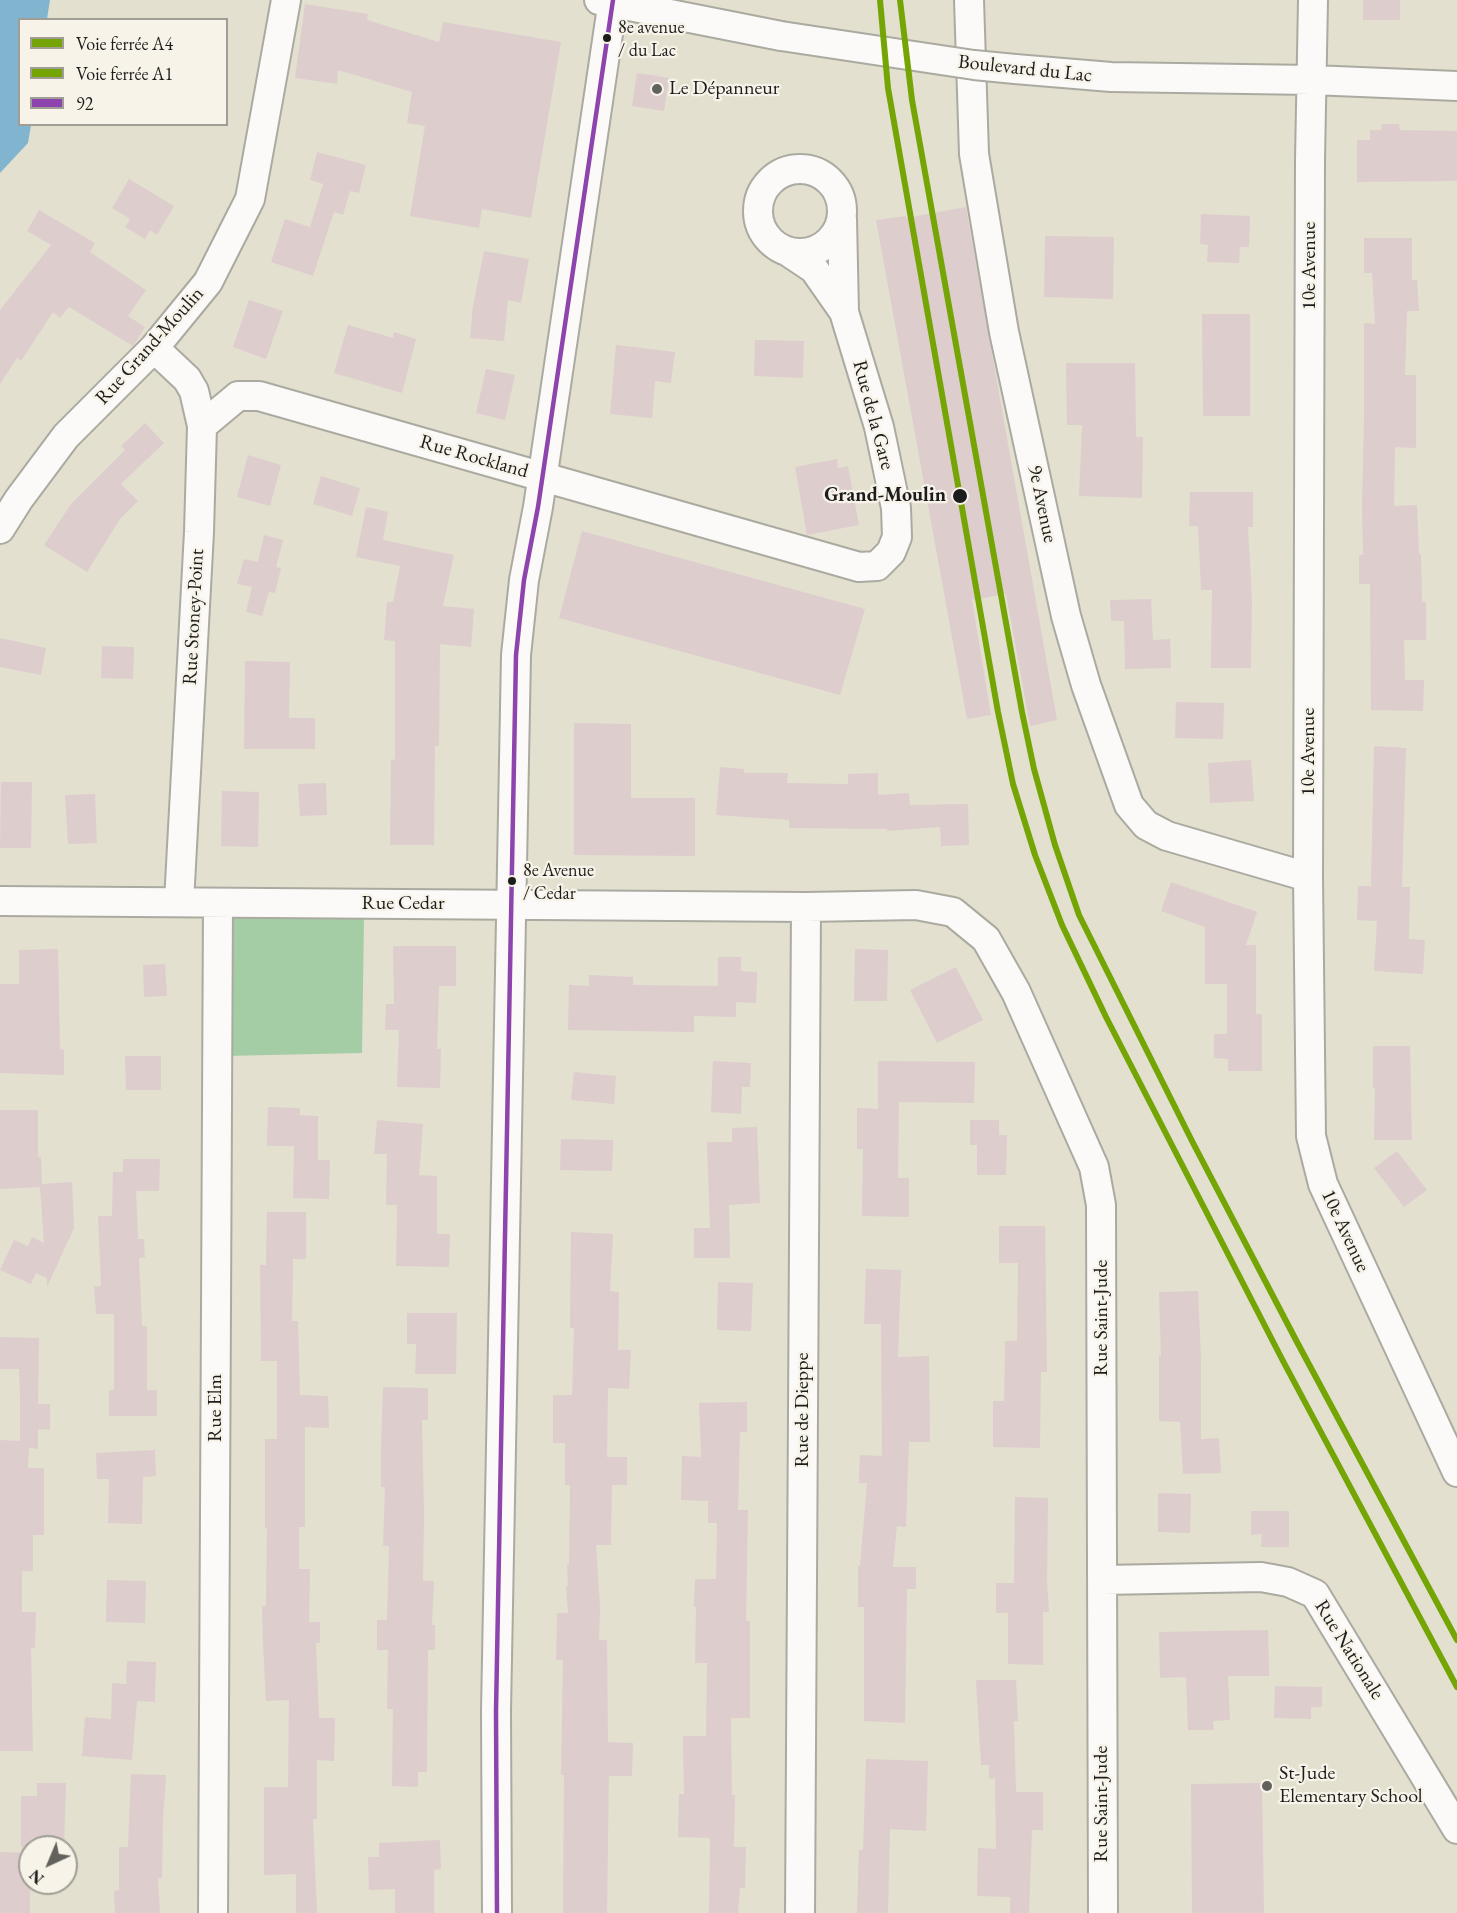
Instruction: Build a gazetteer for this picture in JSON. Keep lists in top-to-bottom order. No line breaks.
{"streets":{"street":["Boulevard du Lac","10e Avenue","Rue Grand-Moulin","Rue de la Gare","Rue Rockland","9e Avenue","Rue Stoney-Point","Rue Cedar","Rue Saint-Jude","Rue Elm","Rue de Dieppe","Rue Nationale"]},"crossings":[["Boulevard du Lac","10e Avenue"],["10e Avenue","9e Avenue"],["Rue Grand-Moulin","Rue Stoney-Point"],["Rue de la Gare","Rue Rockland"],["Rue Rockland","Rue Stoney-Point"],["Rue Stoney-Point","Rue Cedar"],["Rue Cedar","Rue Saint-Jude"],["Rue Cedar","Rue Elm"],["Rue Cedar","Rue de Dieppe"],["Rue Saint-Jude","Rue de Dieppe"],["Rue Saint-Jude","Rue Nationale"]],"places":["8e avenue / du Lac","Le Dépanneur","Grand-Moulin","8e Avenue / Cedar","St-Jude Elementary School"],"lines":["rail line A4","rail line A1","transit line 92"],"legend":["Voie ferrée A4","Voie ferrée A1","92"],"north":"bottom left"}
